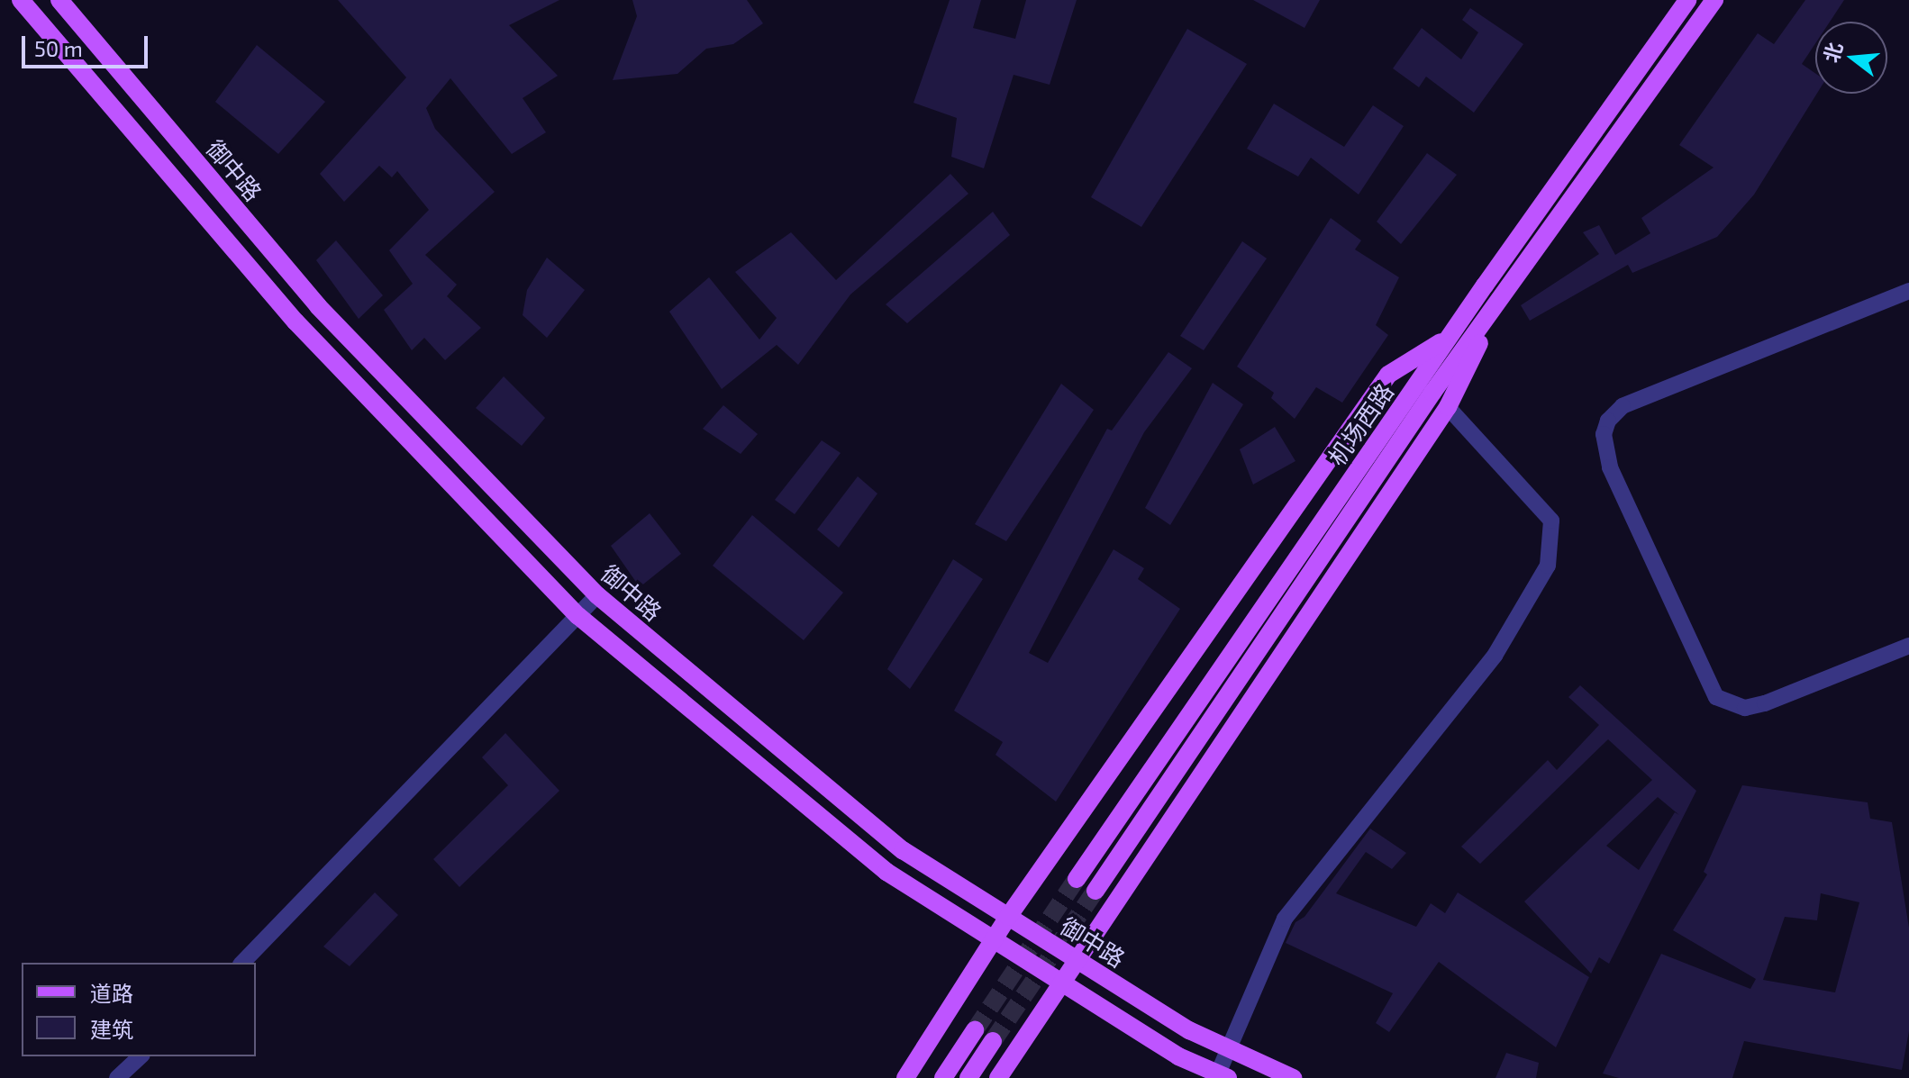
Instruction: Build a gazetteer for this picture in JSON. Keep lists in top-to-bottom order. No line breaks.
{"streets":{"main road":["御中路","机场西路"]},"legend":["道路","建筑"],"scale_bar":"50 m","north":"left"}
